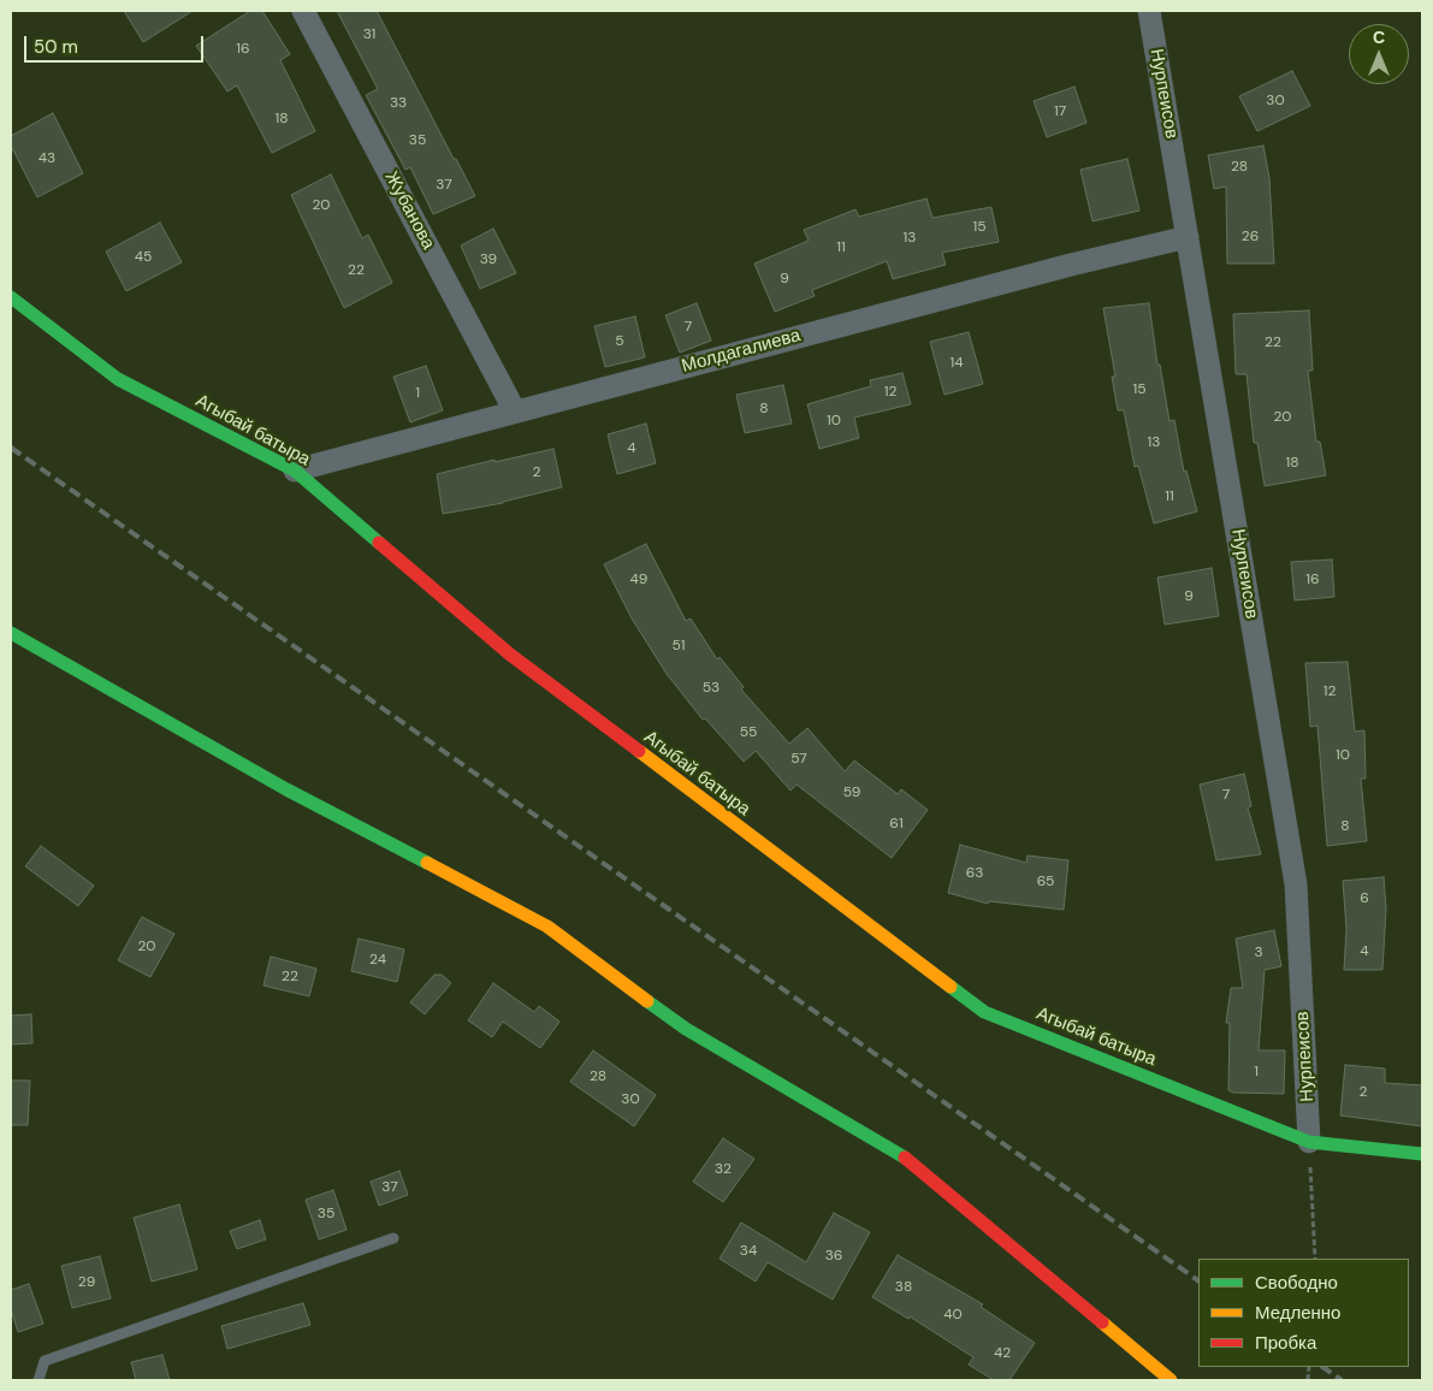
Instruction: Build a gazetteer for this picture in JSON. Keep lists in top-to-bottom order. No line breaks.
{"streets":{"street":["Нурпеисов","Жубанова","Молдагалиева","Агыбай батыра"]},"crossings":[["Нурпеисов","Молдагалиева"],["Нурпеисов","Агыбай батыра"],["Жубанова","Молдагалиева"],["Молдагалиева","Агыбай батыра"]],"house_numbers":["31","16","30","33","17","18","35","43","28","37","20","15","26","13","11","45","39","22","9","7","5","22","14","15","12","1","8","20","10","13","4","18","2","11","49","16","9","51","53","12","55","10","57","59","7","61","8","63","65","6","20","4","3","24","22","1","28","2","30","32","37","35","34","36","29","38","40","42"],"legend":["Свободно","Медленно","Пробка"],"scale_bar":"50 m","north":"top"}
